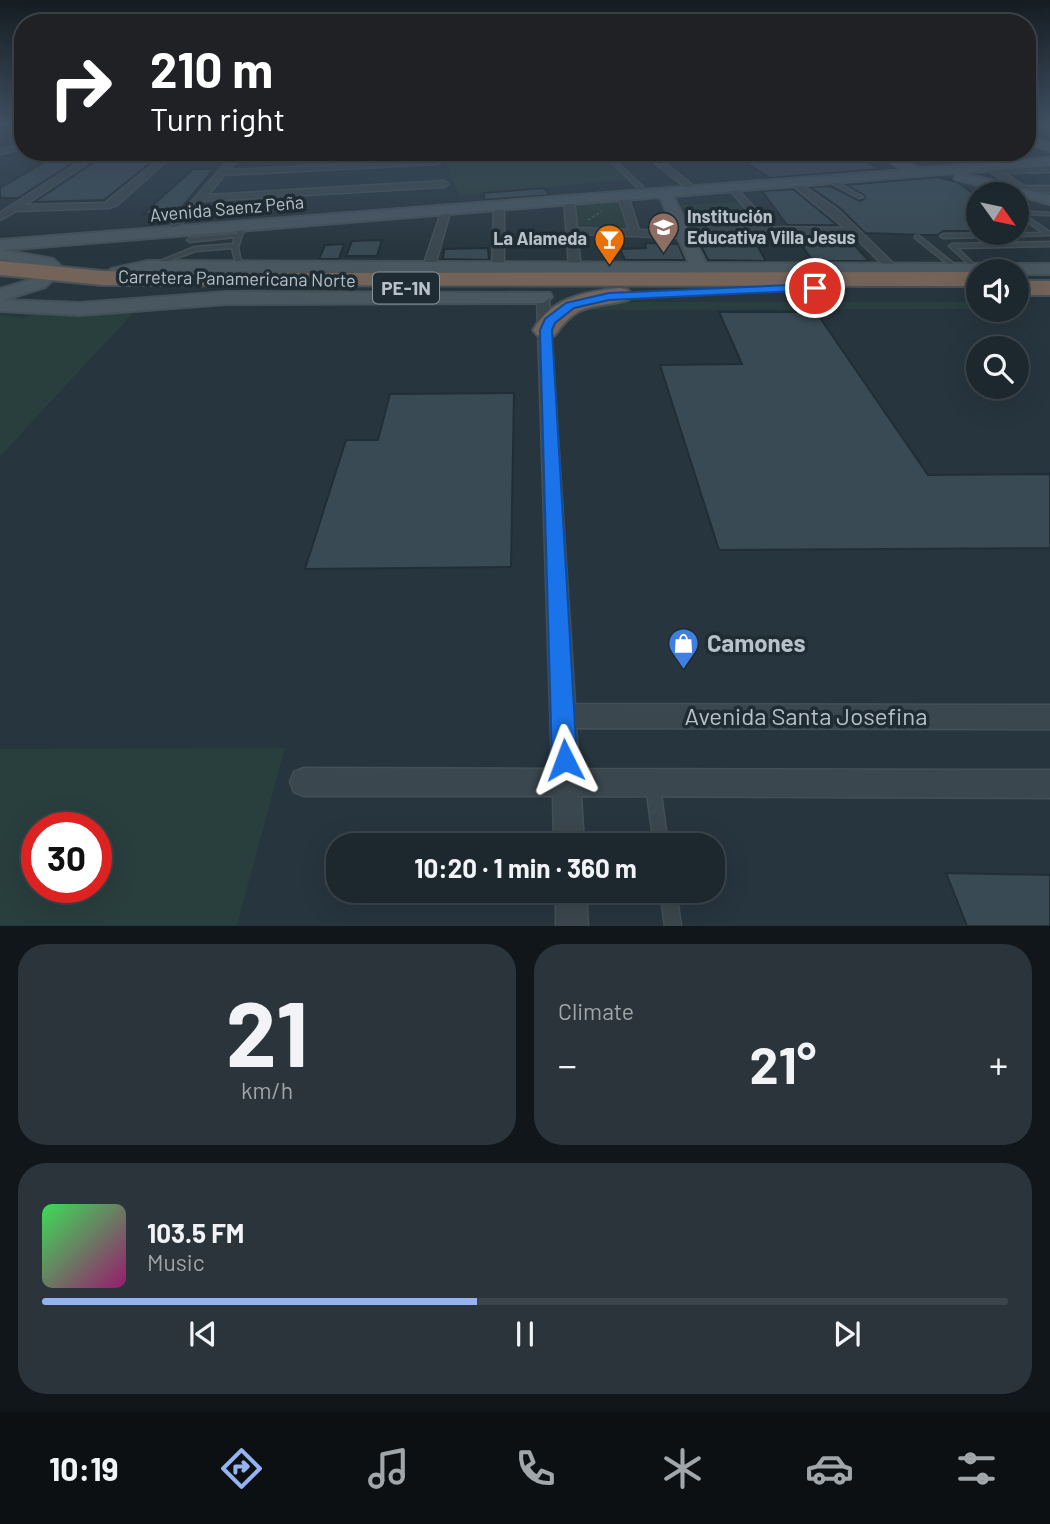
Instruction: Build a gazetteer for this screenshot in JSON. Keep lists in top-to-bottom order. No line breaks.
{"streets":{"highway":["Carretera Panamericana Norte","PE-1N"],"main road":["Avenida Saenz Peña"],"street":["Avenida Santa Josefina"]},"places":{"school or university":["Institución Educativa Villa Jesus"],"bar":["La Alameda"],"shop":["Camones"]},"north":"bottom right","page":{"turn":["210 m","Turn right"],"limit":"30","trip":"10:20 · 1 min · 360 m","tile":[["21","km/h"],"Climate"],"heat":["−","21°","+"],"song":["103.5 FM","Music"],"tabs":"10:19"}}
